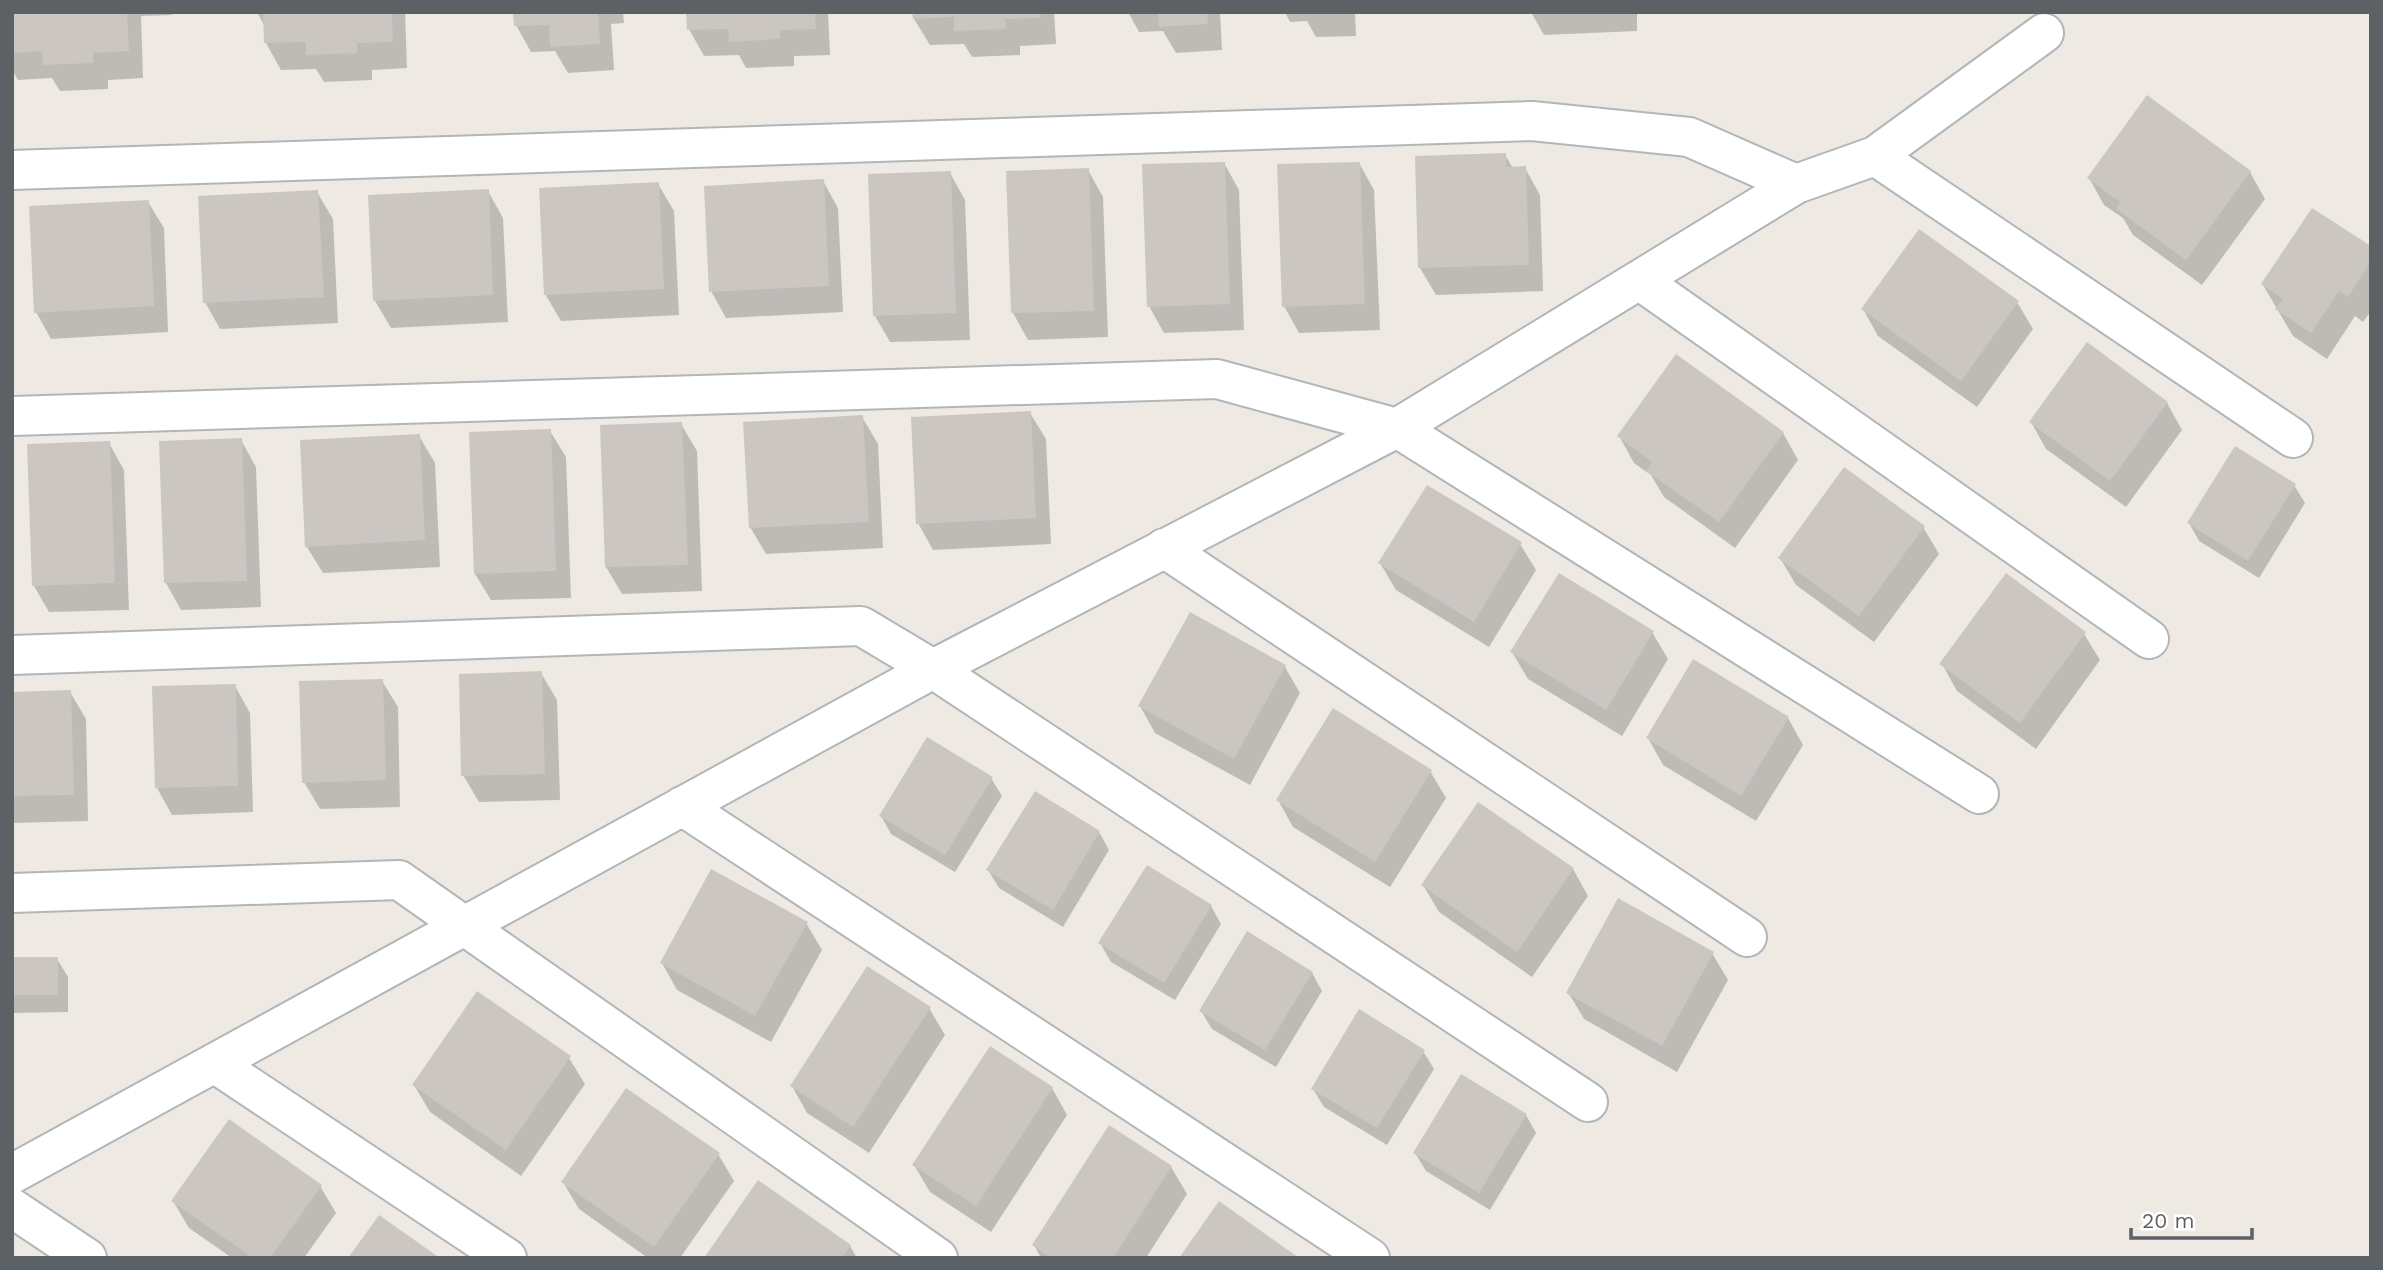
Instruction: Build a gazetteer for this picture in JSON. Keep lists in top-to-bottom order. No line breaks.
{"scale_bar":"20 m"}
